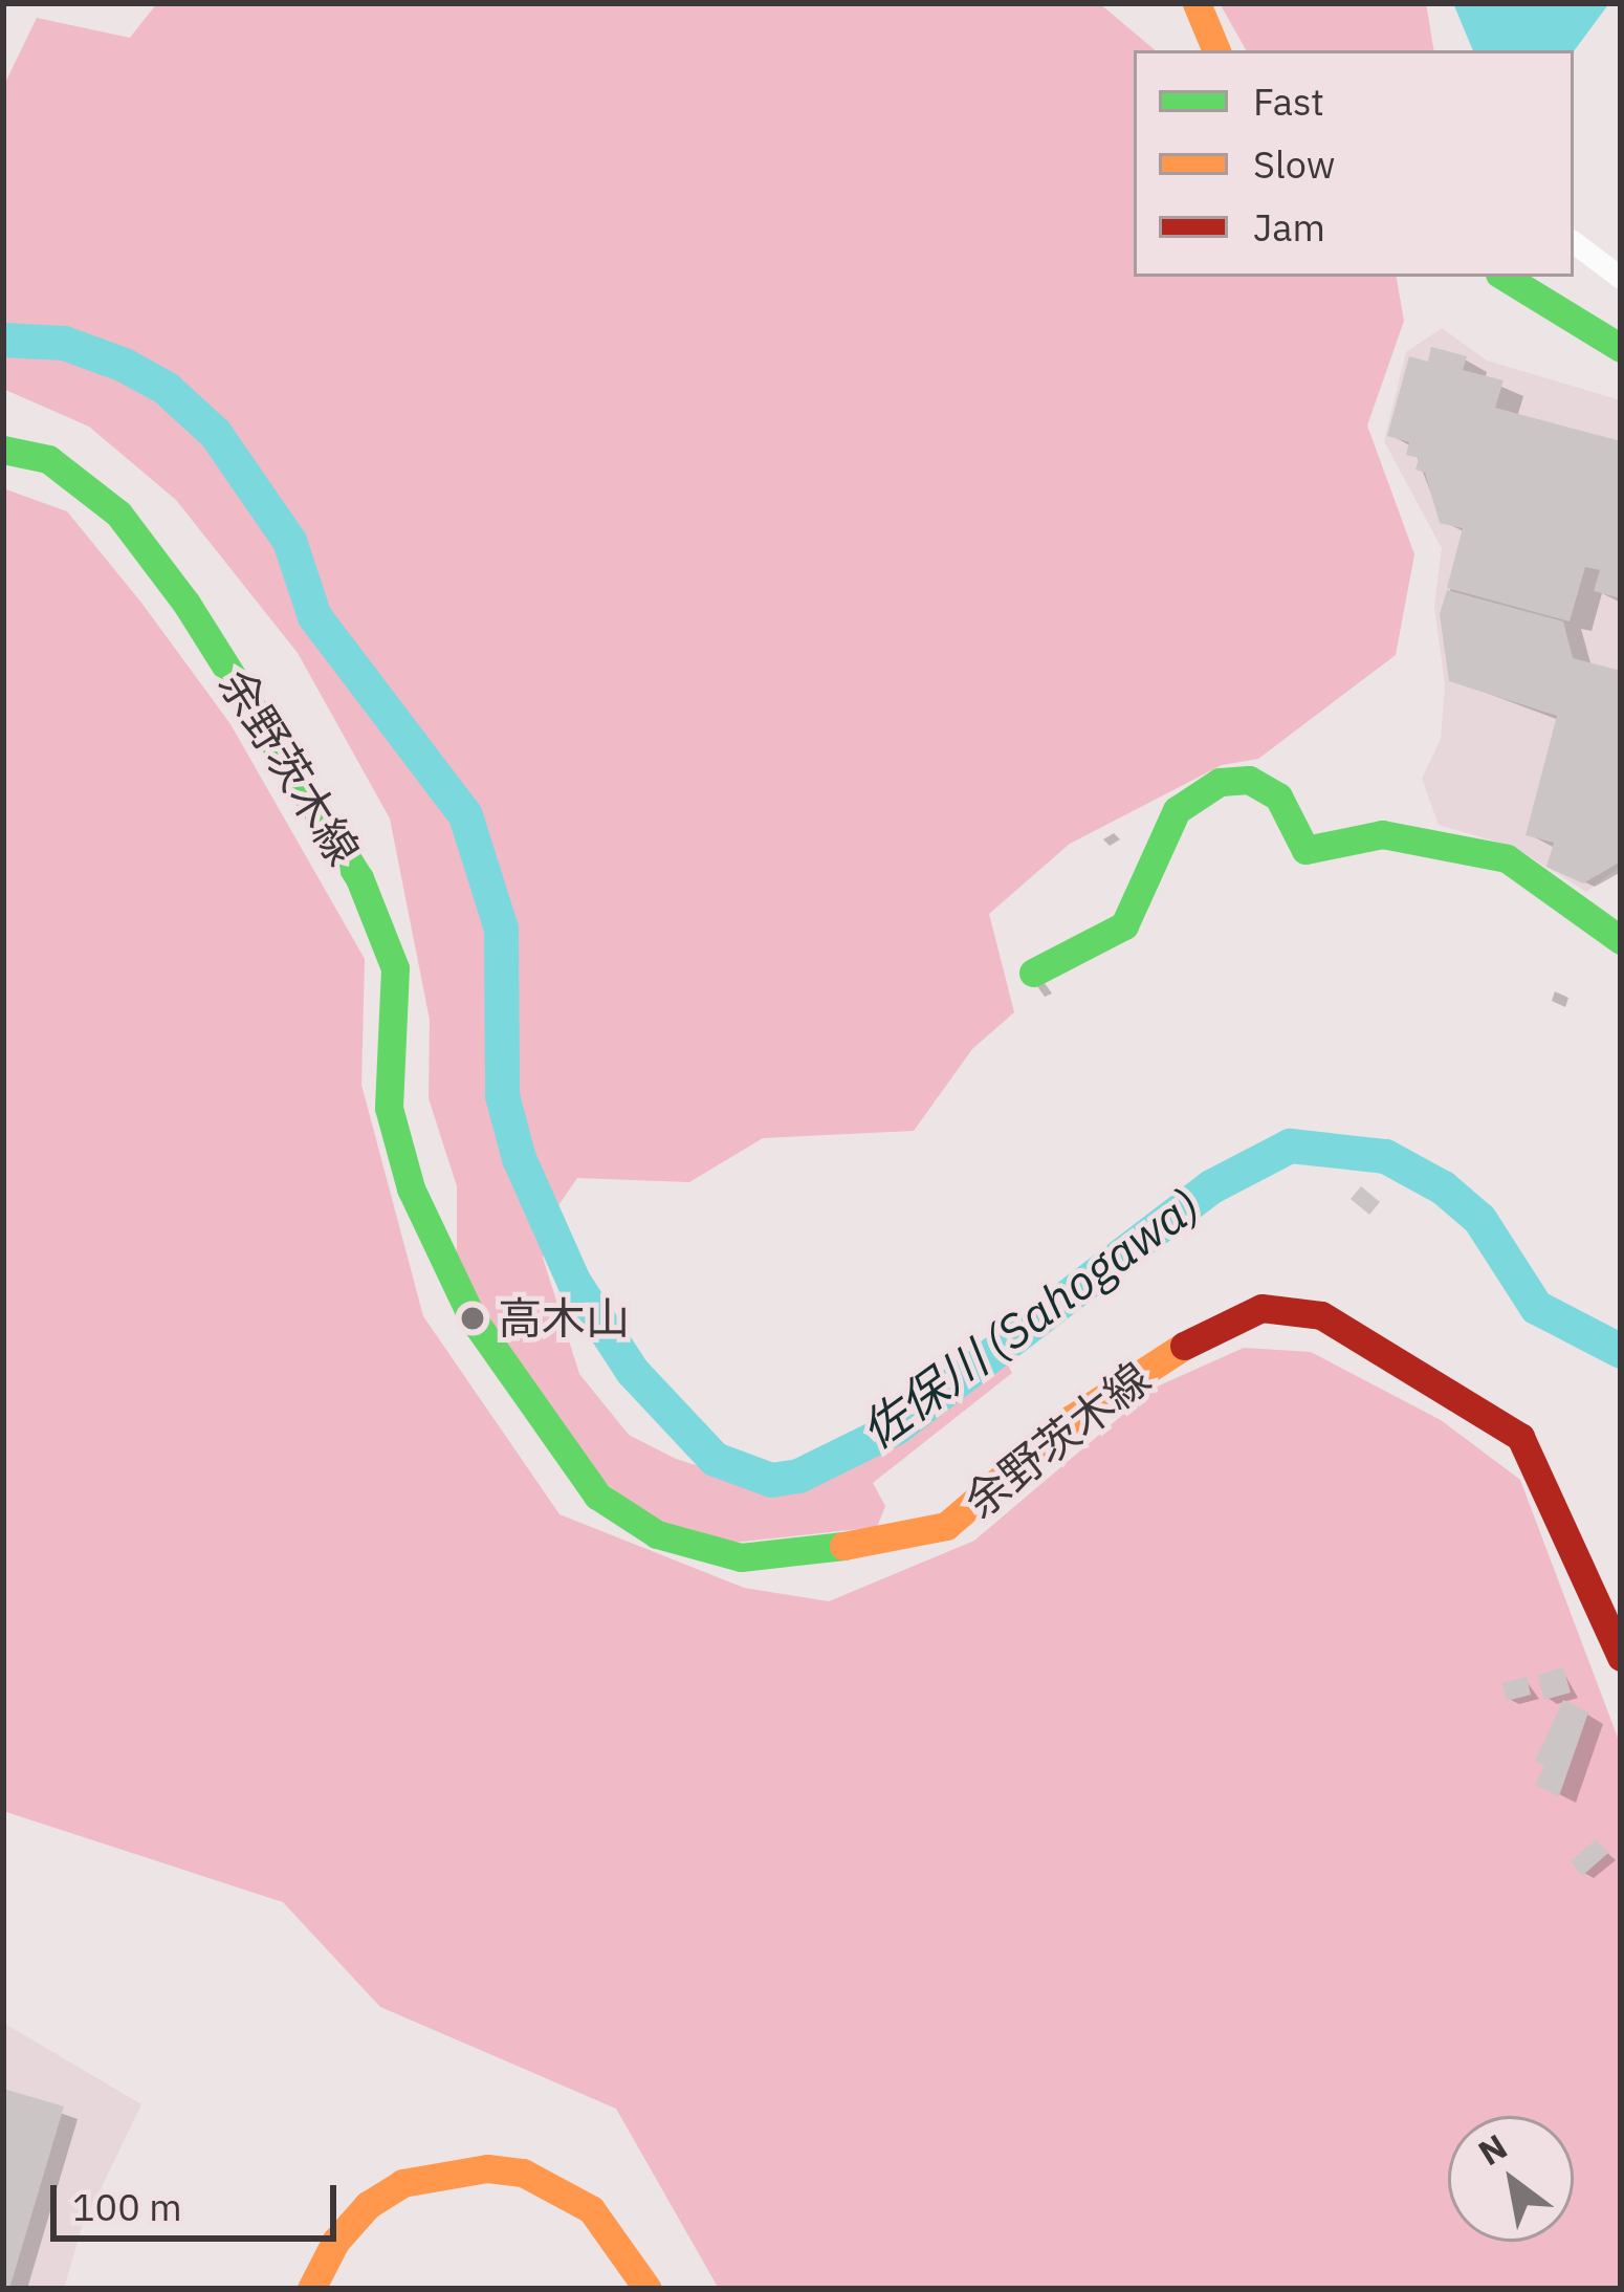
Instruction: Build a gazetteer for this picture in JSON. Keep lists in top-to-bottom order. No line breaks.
{"streets":{"main road":["余野茨木線"]},"water":["佐保川 (Sahogawa)"],"places":["高木山"],"legend":["Fast","Slow","Jam"],"scale_bar":"100 m","north":"top left"}
